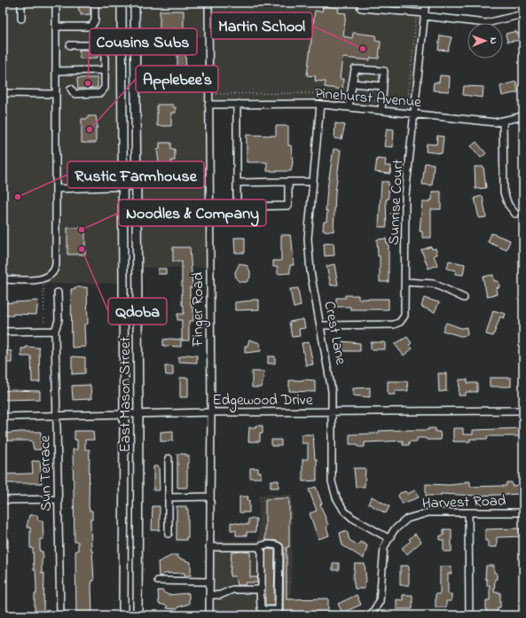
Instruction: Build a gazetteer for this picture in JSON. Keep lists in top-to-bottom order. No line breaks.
{"streets":{"main road":["East Mason Street"],"street":["Pinehurst Avenue","Sunrise Court","Finger Road","Crest Lane","Edgewood Drive","Sun Terrace","Harvest Road"]},"crossings":[["Pinehurst Avenue","Sunrise Court"],["Pinehurst Avenue","Finger Road"],["Pinehurst Avenue","Crest Lane"],["Sunrise Court","Crest Lane"],["Finger Road","Edgewood Drive"],["Crest Lane","Edgewood Drive"],["Crest Lane","Harvest Road"],["East Mason Street","Edgewood Drive"],["Edgewood Drive","Sun Terrace"]],"places":["Martin School","Cousins Subs","Applebee's","Rustic Farmhouse","Noodles & Company","Qdoba"],"north":"right"}
